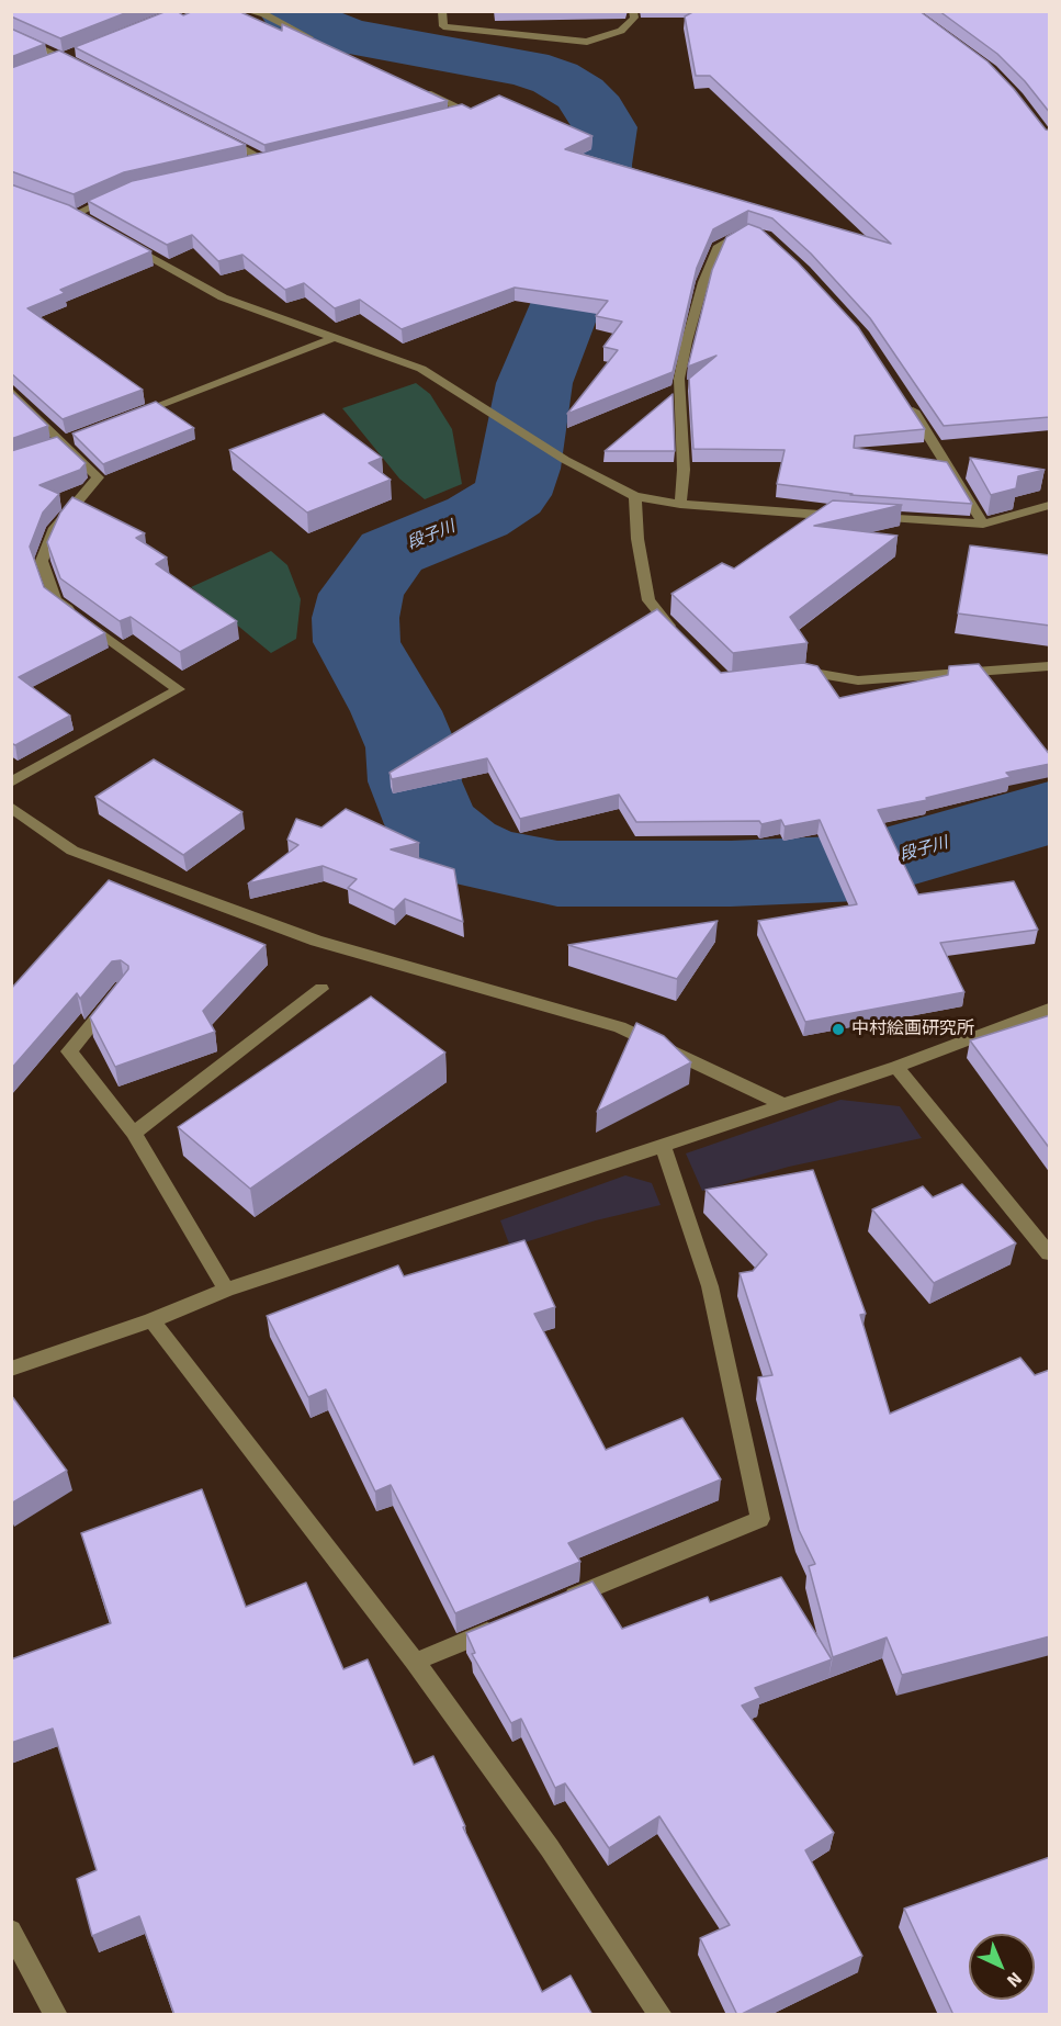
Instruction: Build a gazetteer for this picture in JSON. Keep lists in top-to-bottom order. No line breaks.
{"water":["段子川"],"places":["中村絵画研究所"],"north":"bottom right"}
